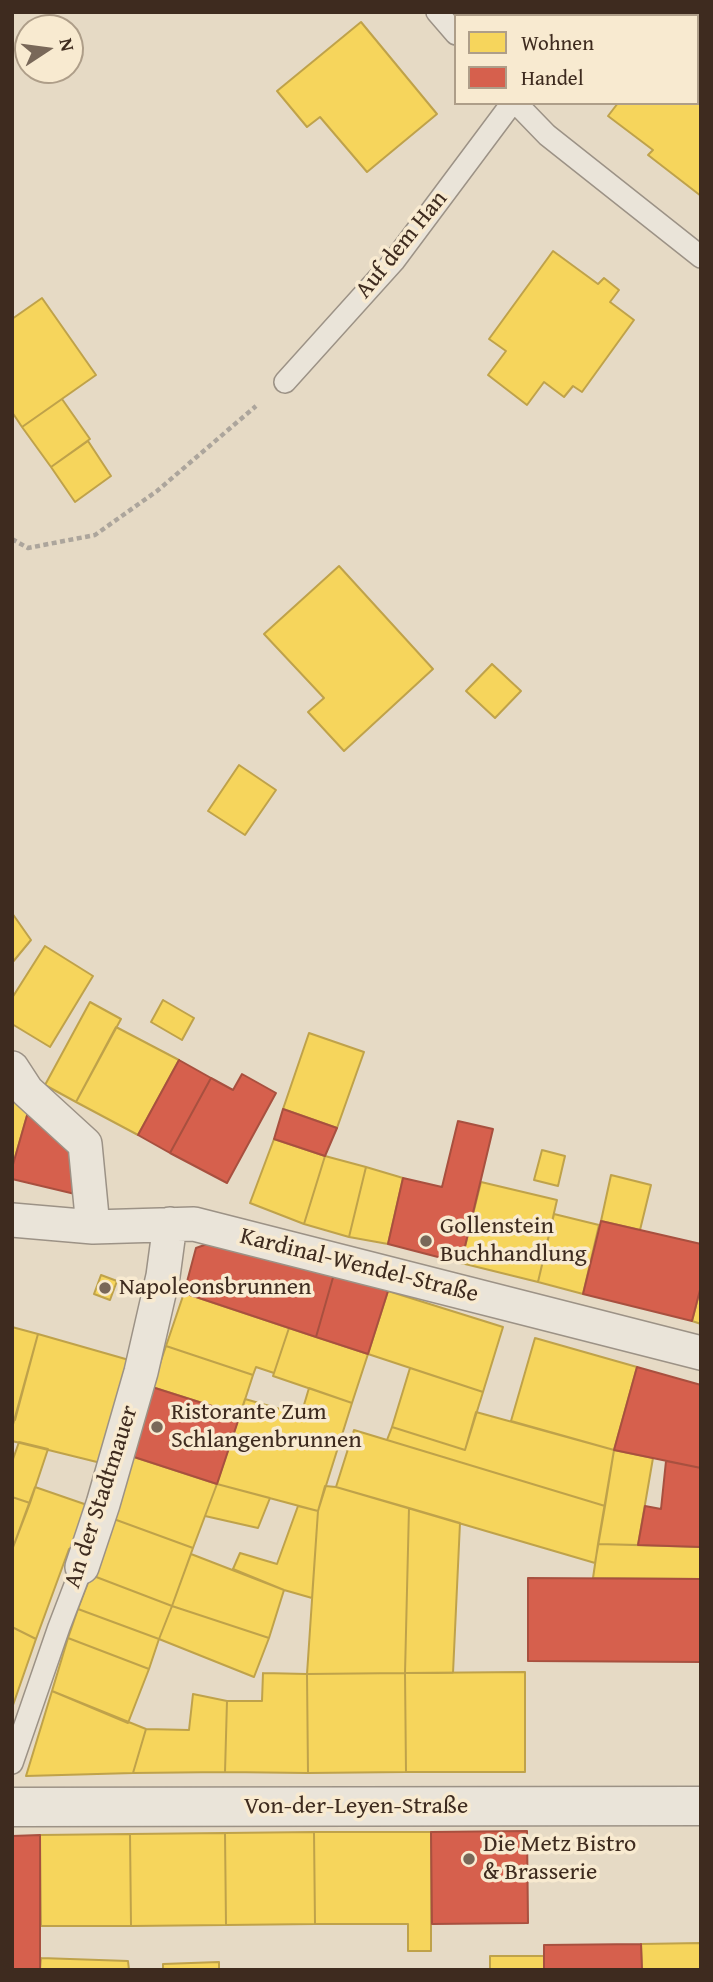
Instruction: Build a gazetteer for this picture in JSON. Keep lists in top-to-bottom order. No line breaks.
{"streets":{"street":["Kardinal-Wendel-Straße","An der Stadtmauer","Von-der-Leyen-Straße"],"lane":["Auf dem Han"]},"crossings":[["Kardinal-Wendel-Straße","An der Stadtmauer"]],"places":["Gollenstein Buchhandlung","Napoleonsbrunnen","Ristorante Zum Schlangenbrunnen","Die Metz Bistro & Brasserie"],"legend":["Wohnen","Handel"],"north":"right"}
